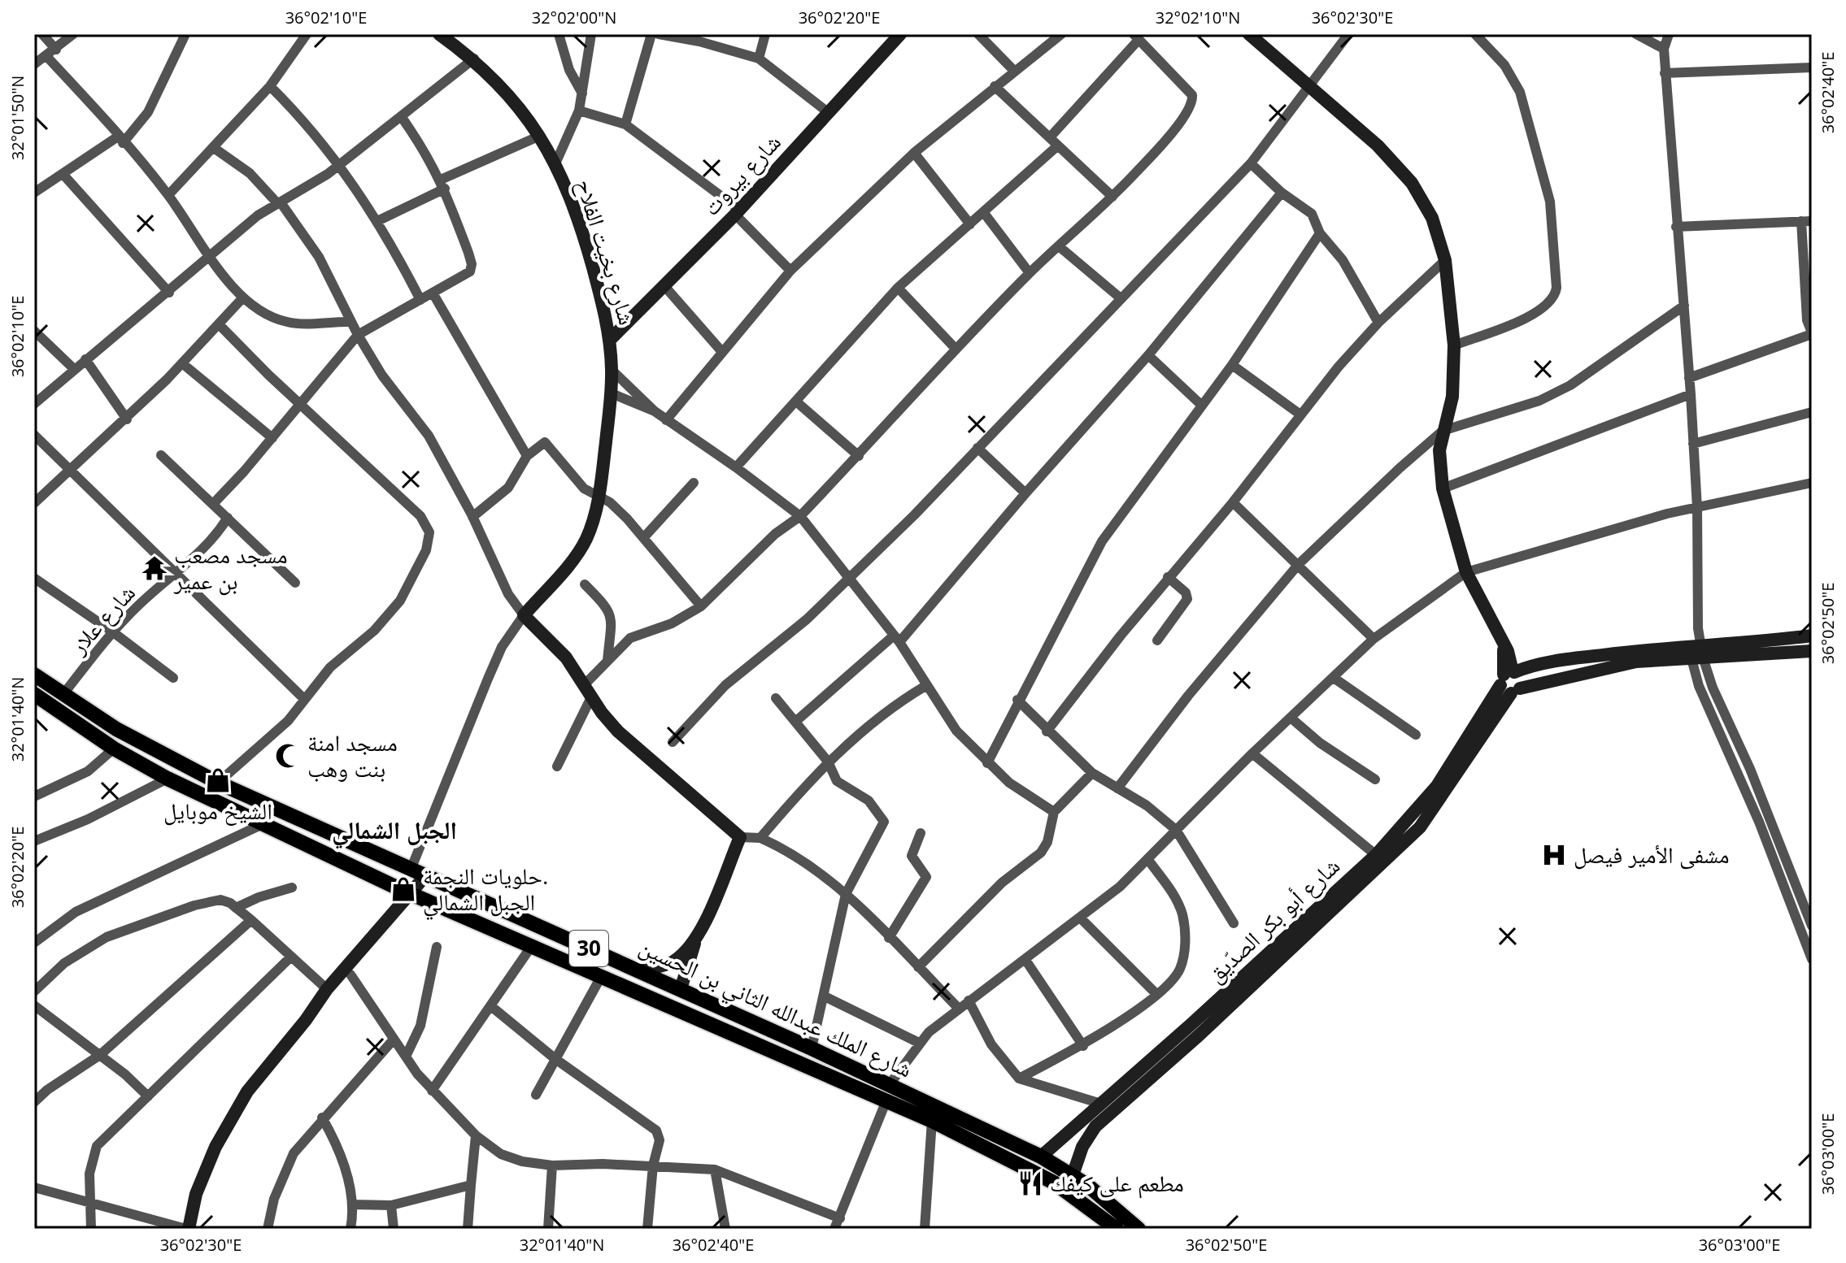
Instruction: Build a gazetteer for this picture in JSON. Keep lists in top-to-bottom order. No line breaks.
{"streets":{"main road":["30","شارع الملك عبدالله الثاني بن الحسين"],"street":["شارع بيروت","شارع بخيت الفلاح","شارع علار","شارع أبو بكر الصدّيق"]},"crossings":[["شارع بيروت","شارع بخيت الفلاح"],["شارع بخيت الفلاح","شارع الملك عبدالله الثاني بن الحسين"],["شارع علار","شارع الملك عبدالله الثاني بن الحسين"],["شارع أبو بكر الصدّيق","شارع الملك عبدالله الثاني بن الحسين"]],"districts":["الجبل الشمالي"],"places":{"temple":["مسجد مصعب بن عمير"],"mosque":["مسجد امنة بنت وهب"],"shop":["الشيخ موبايل","حلويات النجمة. الجبل الشمالي"],"hospital":["مشفى الأمير فيصل"],"restaurant":["مطعم على كيفك"]},"coordinates":["36°02'10\"E","32°02'00\"N","36°02'20\"E","32°02'10\"N","36°02'30\"E","36°02'40\"E","32°01'50\"N","36°02'50\"E","32°01'40\"N","36°03'00\"E"]}
